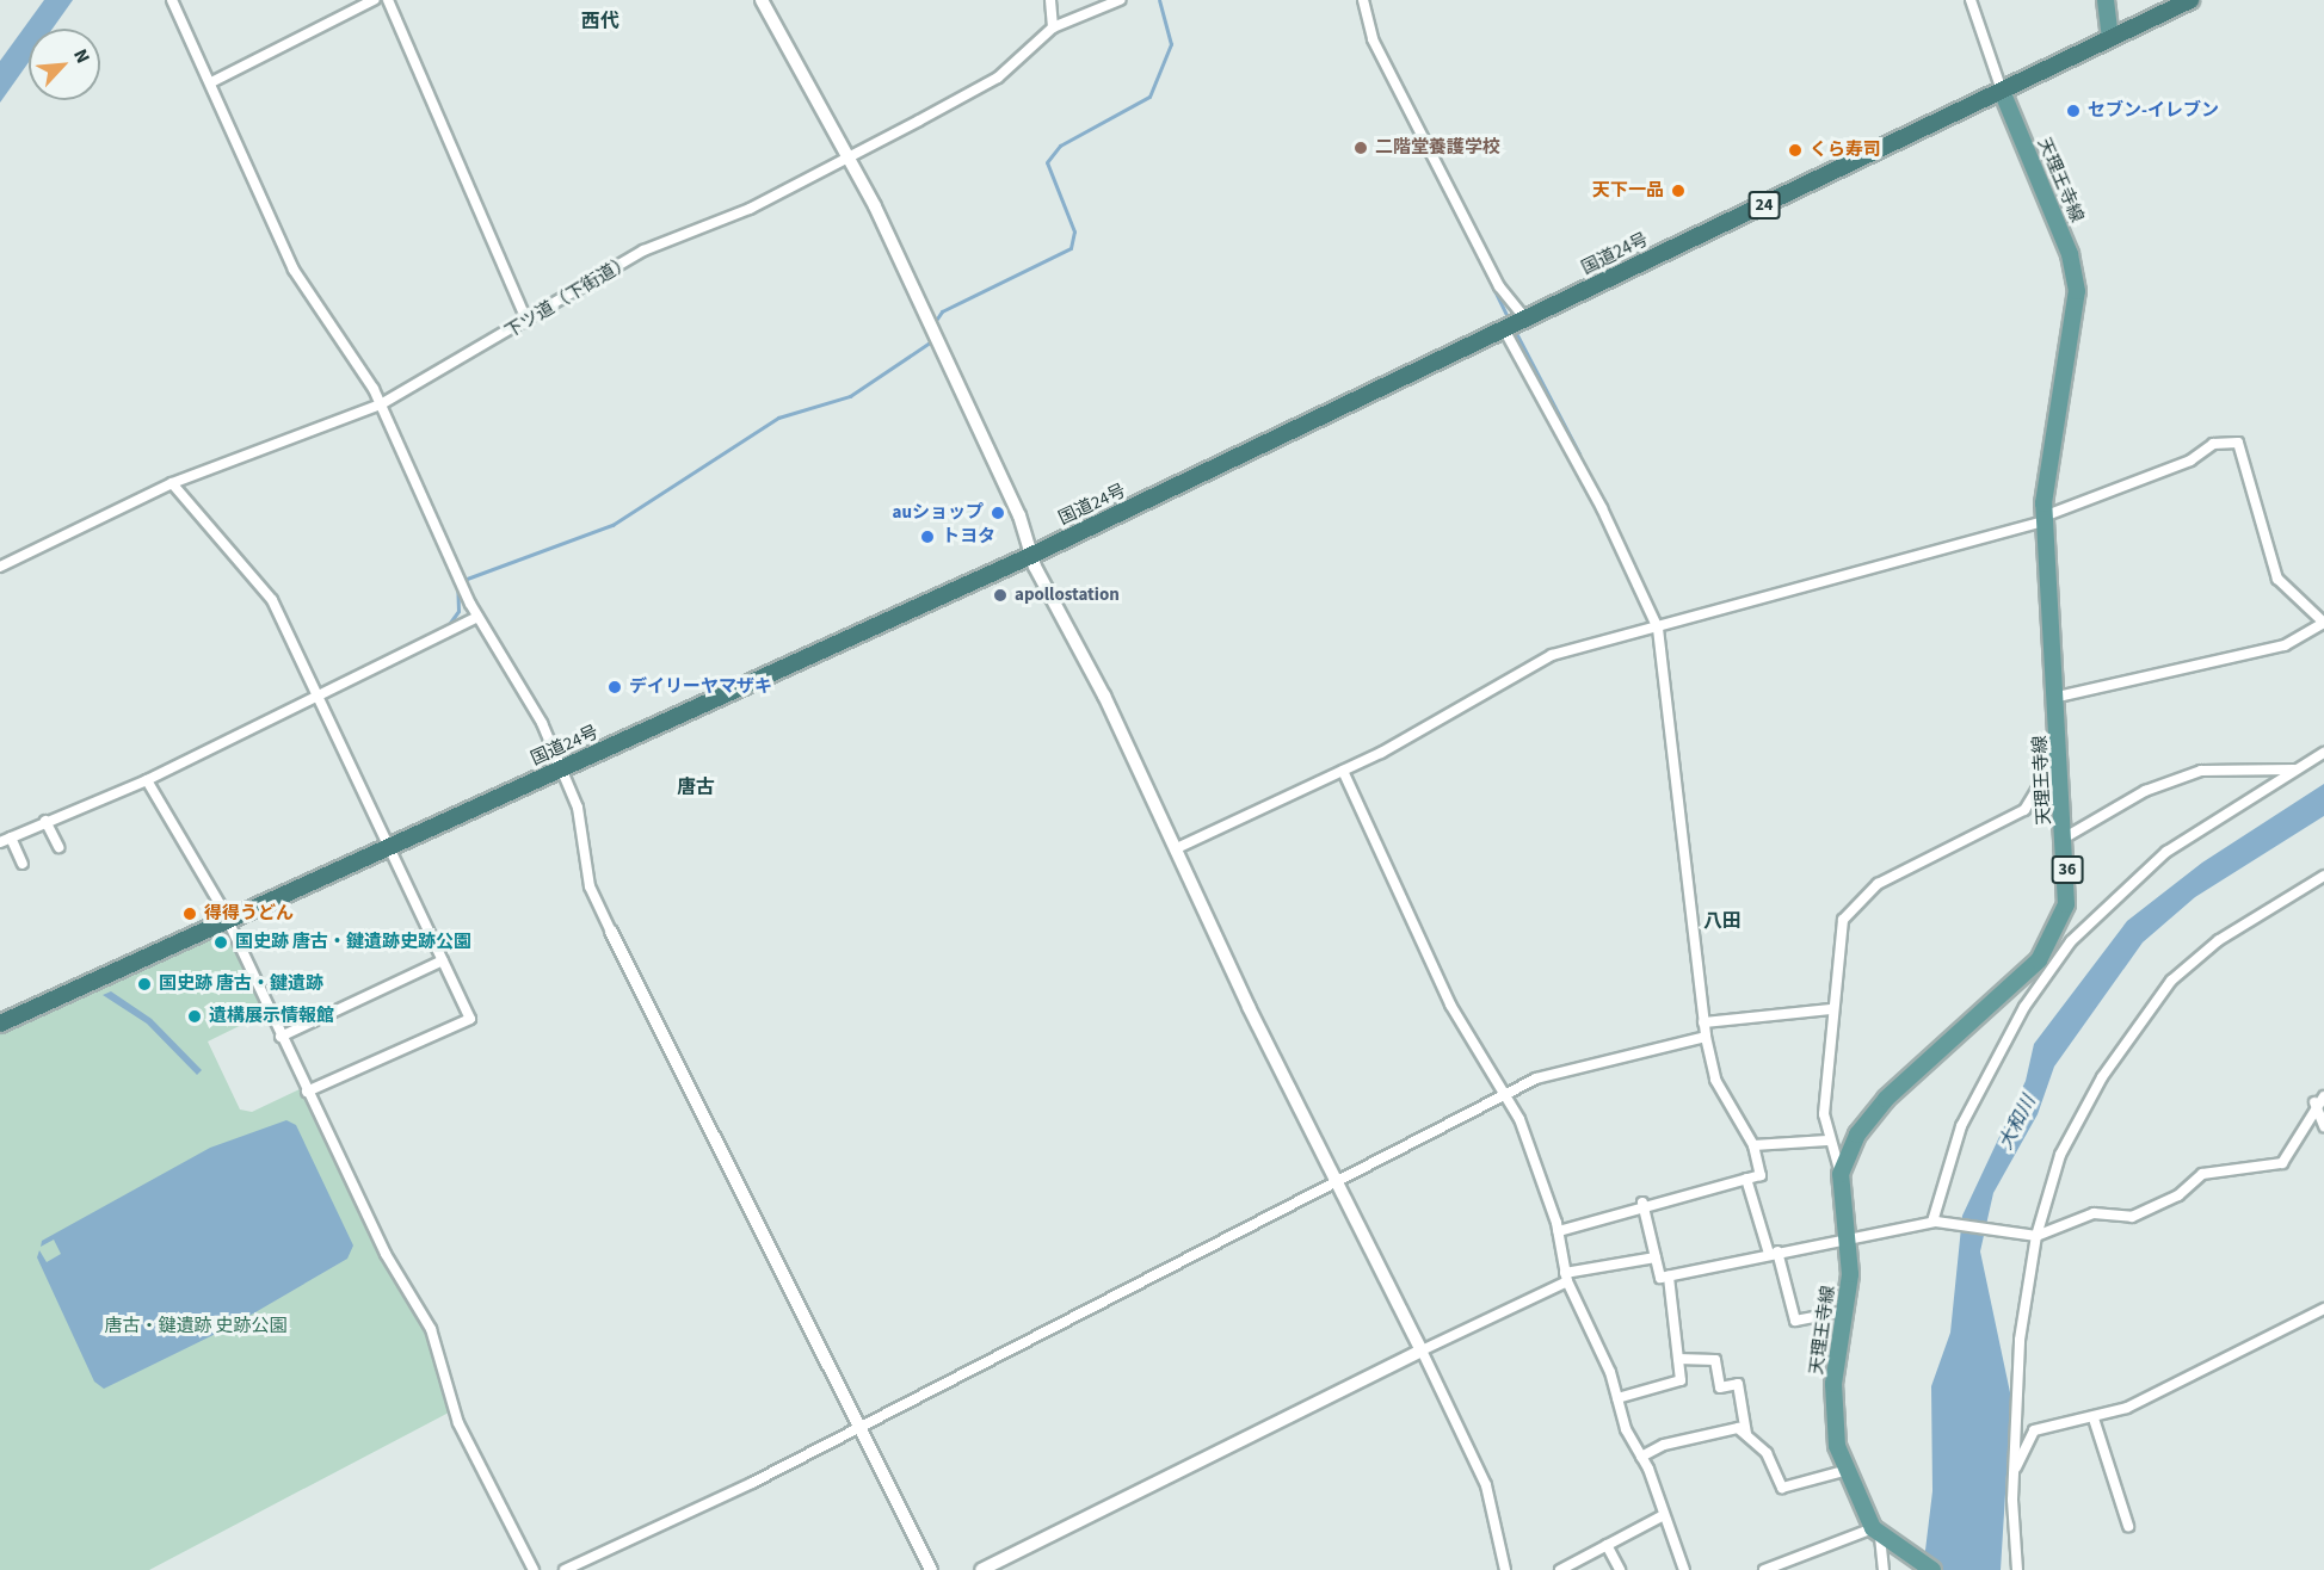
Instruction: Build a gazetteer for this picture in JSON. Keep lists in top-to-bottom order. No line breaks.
{"streets":{"highway":["24","国道24号"],"main road":["天理王寺線","36"],"street":["下ツ道（下街道）"]},"crossings":[["天理王寺線","国道24号"]],"districts":["西代","唐古","八田"],"water":["大和川"],"parks":["唐古・鍵遺跡 史跡公園"],"places":["セブン-イレブン","二階堂養護学校","くら寿司","天下一品","auショップ","トヨタ","apollostation","デイリーヤマザキ","得得うどん","国史跡 唐古・鍵遺跡史跡公園","国史跡 唐古・鍵遺跡","遺構展示情報館"],"north":"top right"}
